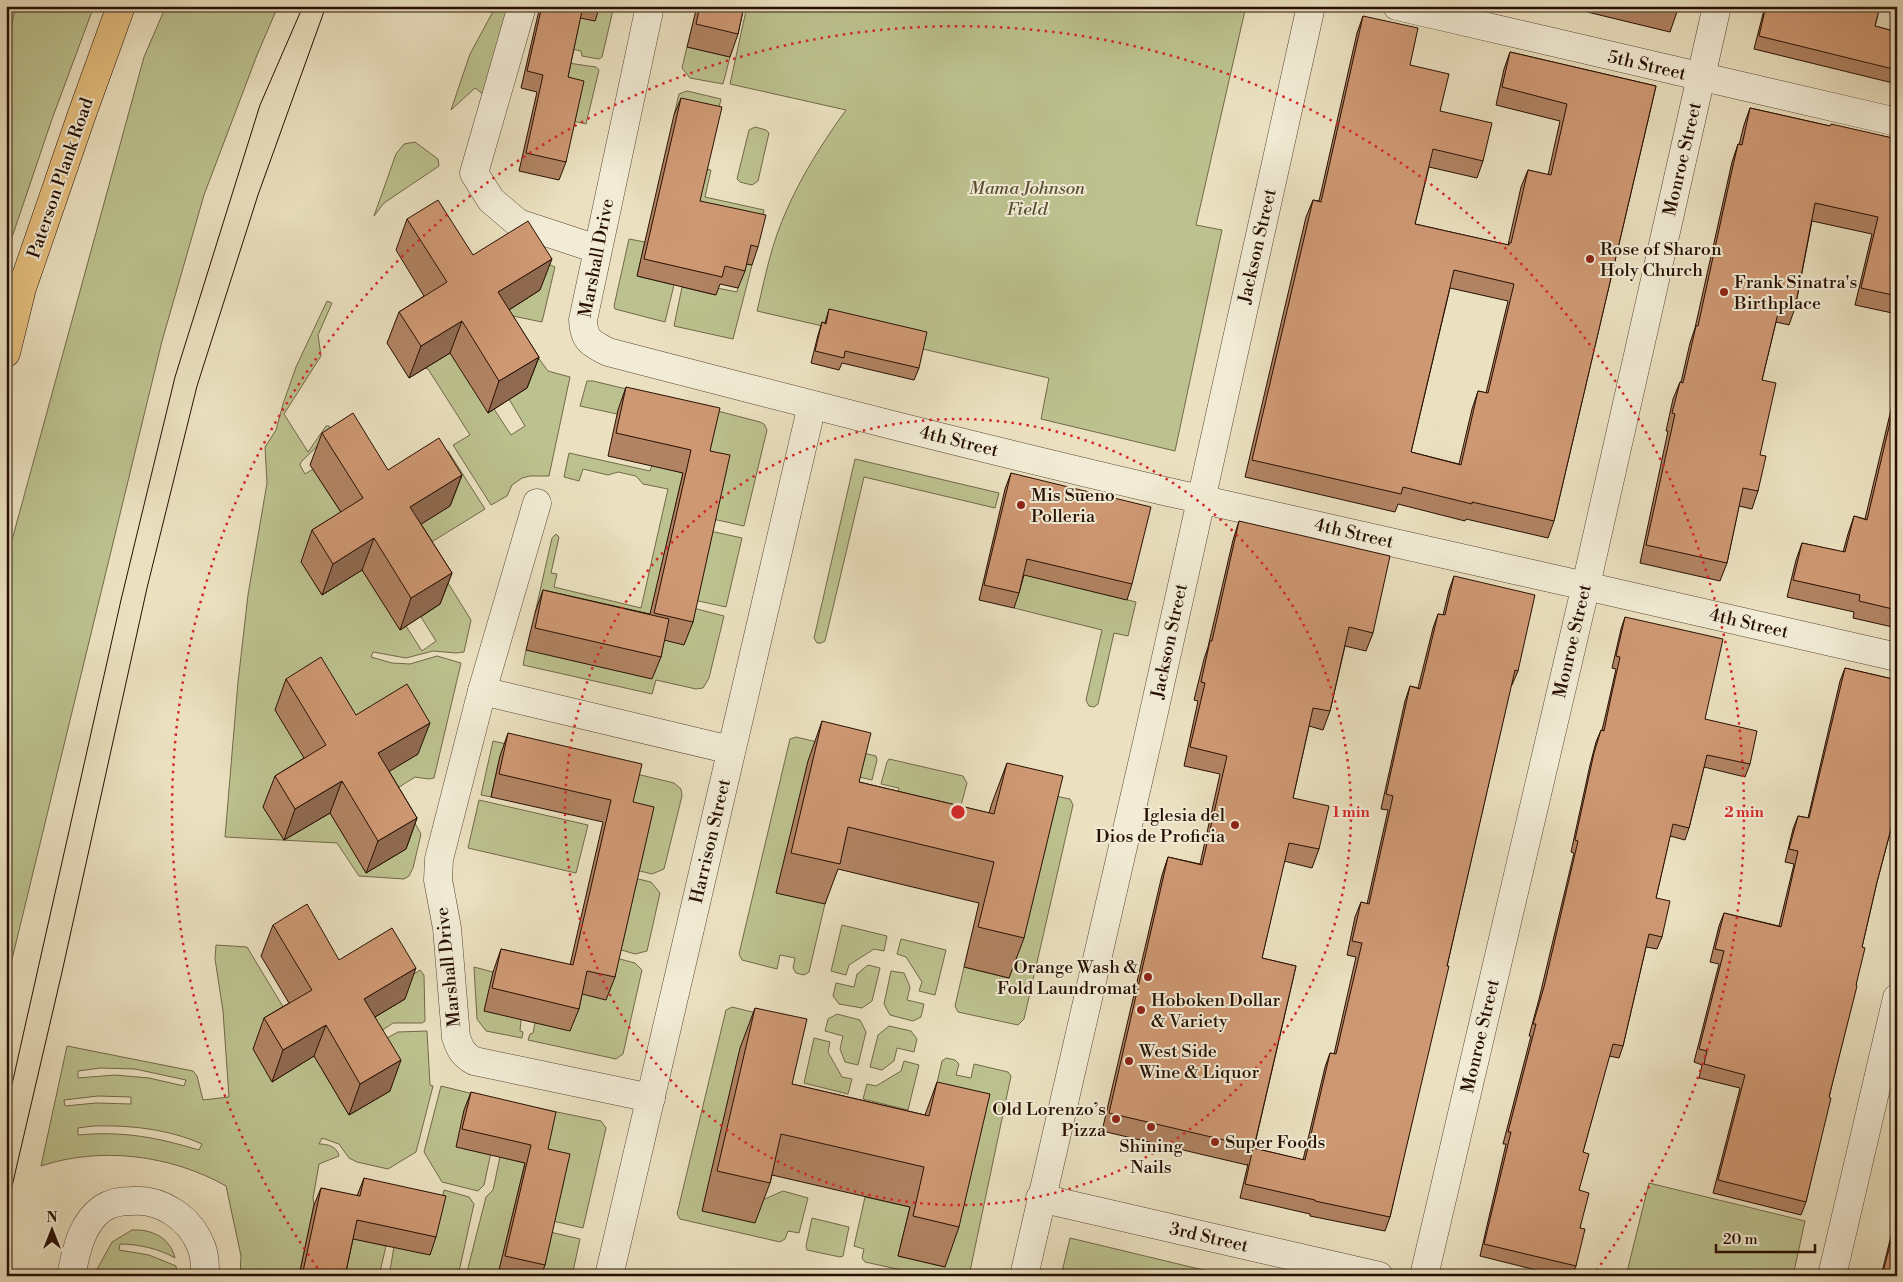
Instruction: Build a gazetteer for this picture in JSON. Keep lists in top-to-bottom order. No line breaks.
{"streets":{"main road":["Paterson Plank Road"],"street":["5th Street","Monroe Street","Jackson Street","Marshall Drive","4th Street","Harrison Street","3rd Street"]},"crossings":[["5th Street","Monroe Street"],["Monroe Street","4th Street"],["Jackson Street","4th Street"],["Jackson Street","3rd Street"],["Marshall Drive","4th Street"],["Marshall Drive","Harrison Street"],["4th Street","Harrison Street"]],"parks":["Mama Johnson Field"],"places":["Rose of Sharon Holy Church","Frank Sinatra's Birthplace","Mis Sueno Polleria","Iglesia del Dios de Proficia","Orange Wash & Fold Laundromat","Hoboken Dollar & Variety","West Side Wine & Liquor","Old Lorenzo’s Pizza","Shining Nails","Super Foods"],"scale_bar":"20 m","north":"top","rings":["1 min","2 min"]}
